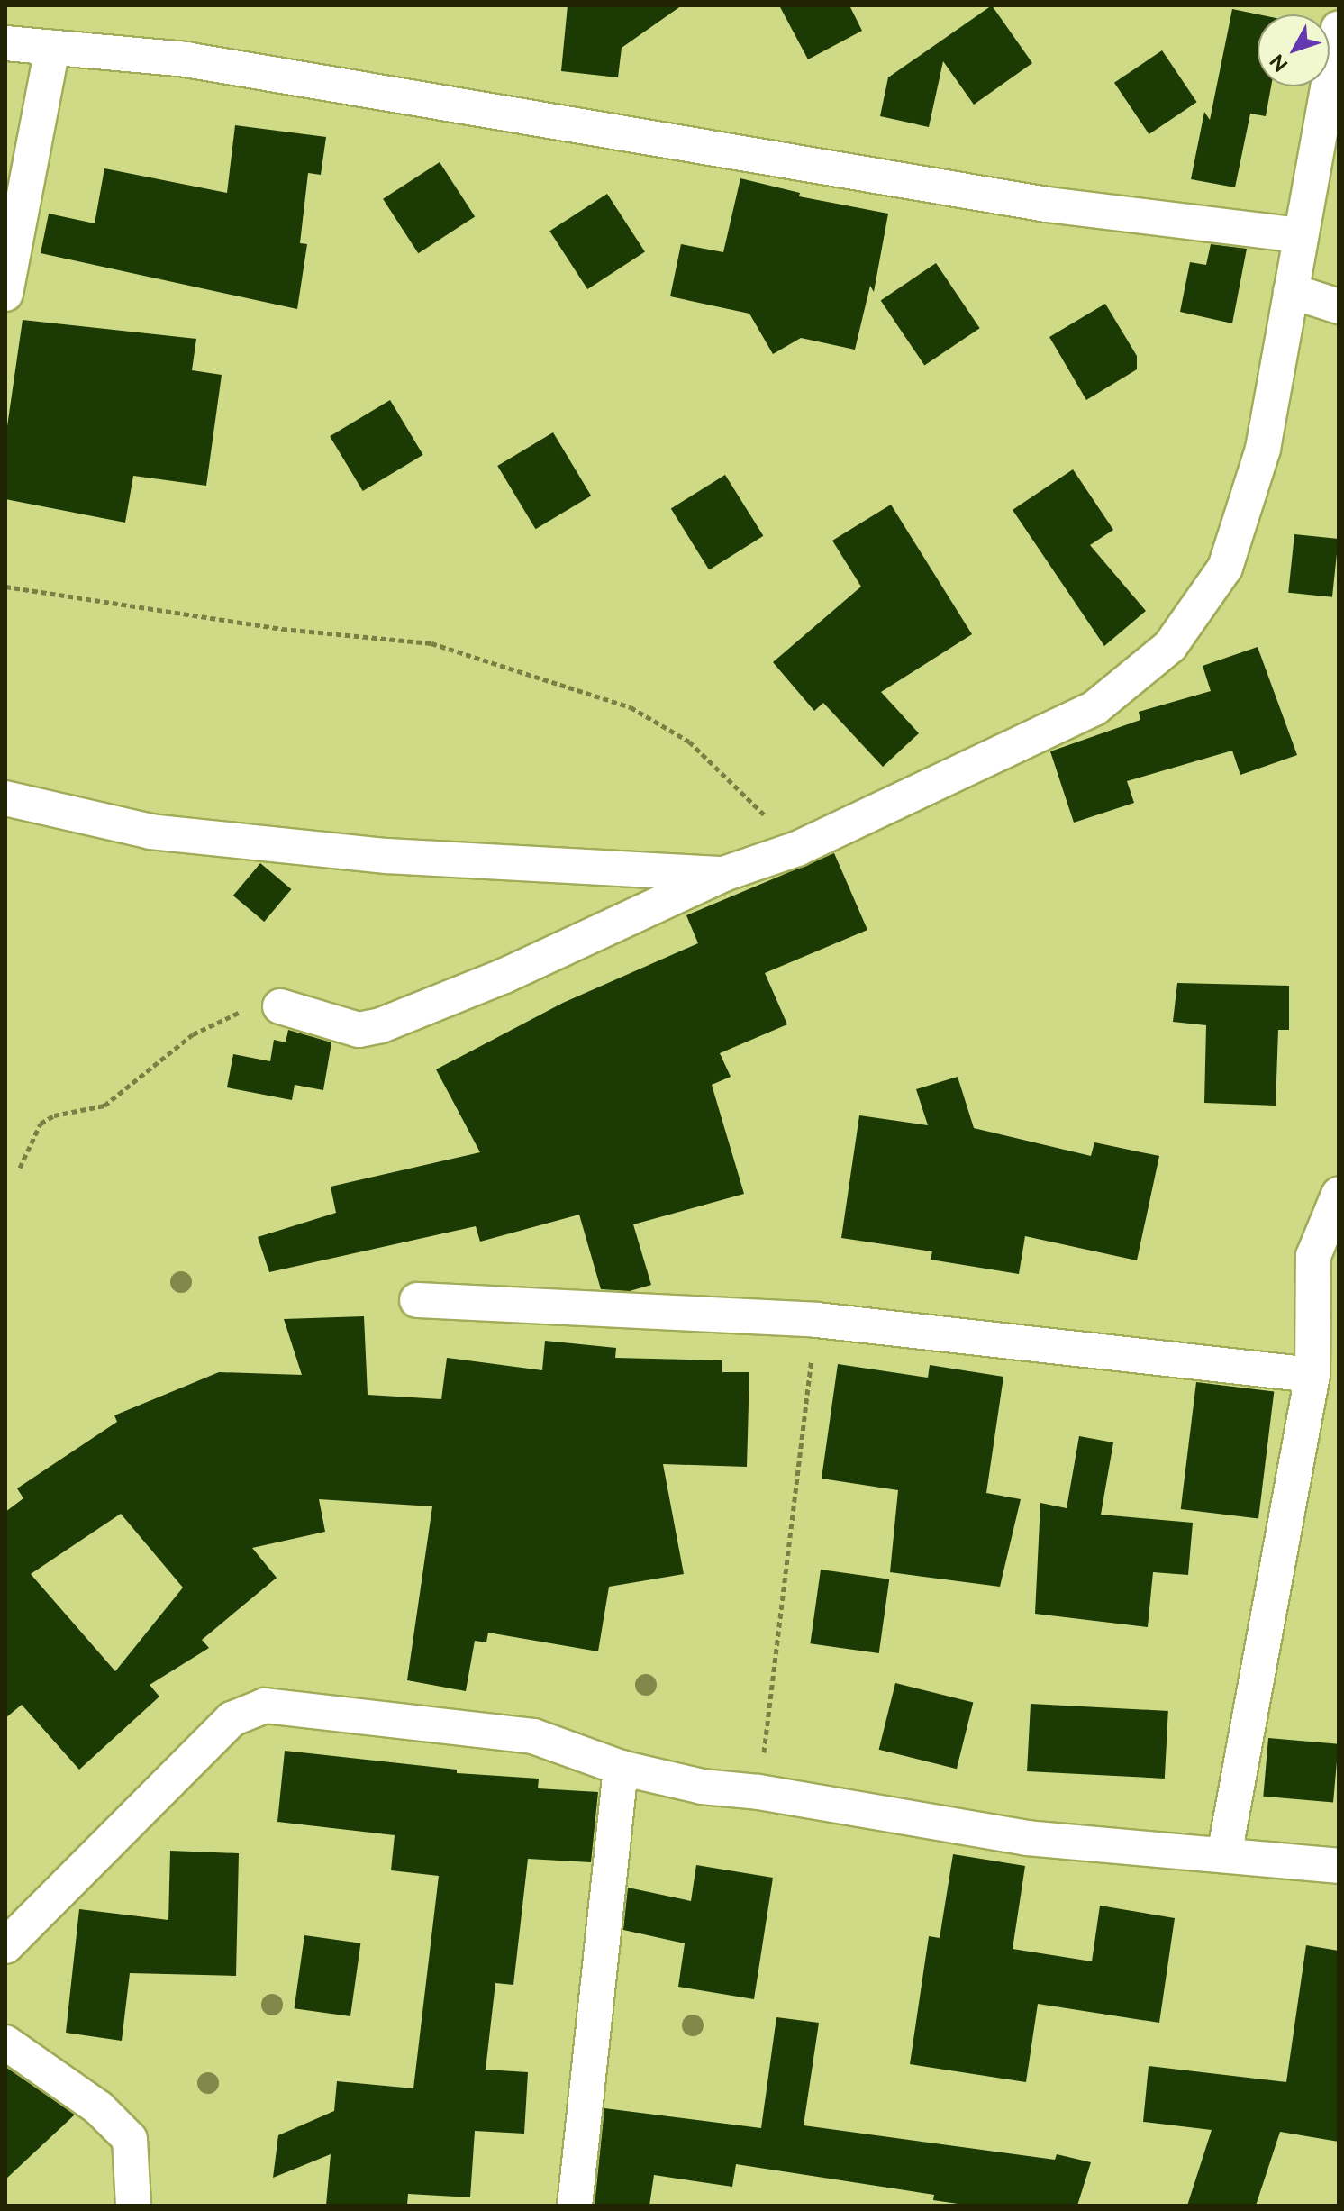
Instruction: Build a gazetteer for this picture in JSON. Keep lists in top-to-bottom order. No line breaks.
{"north":"bottom left"}
